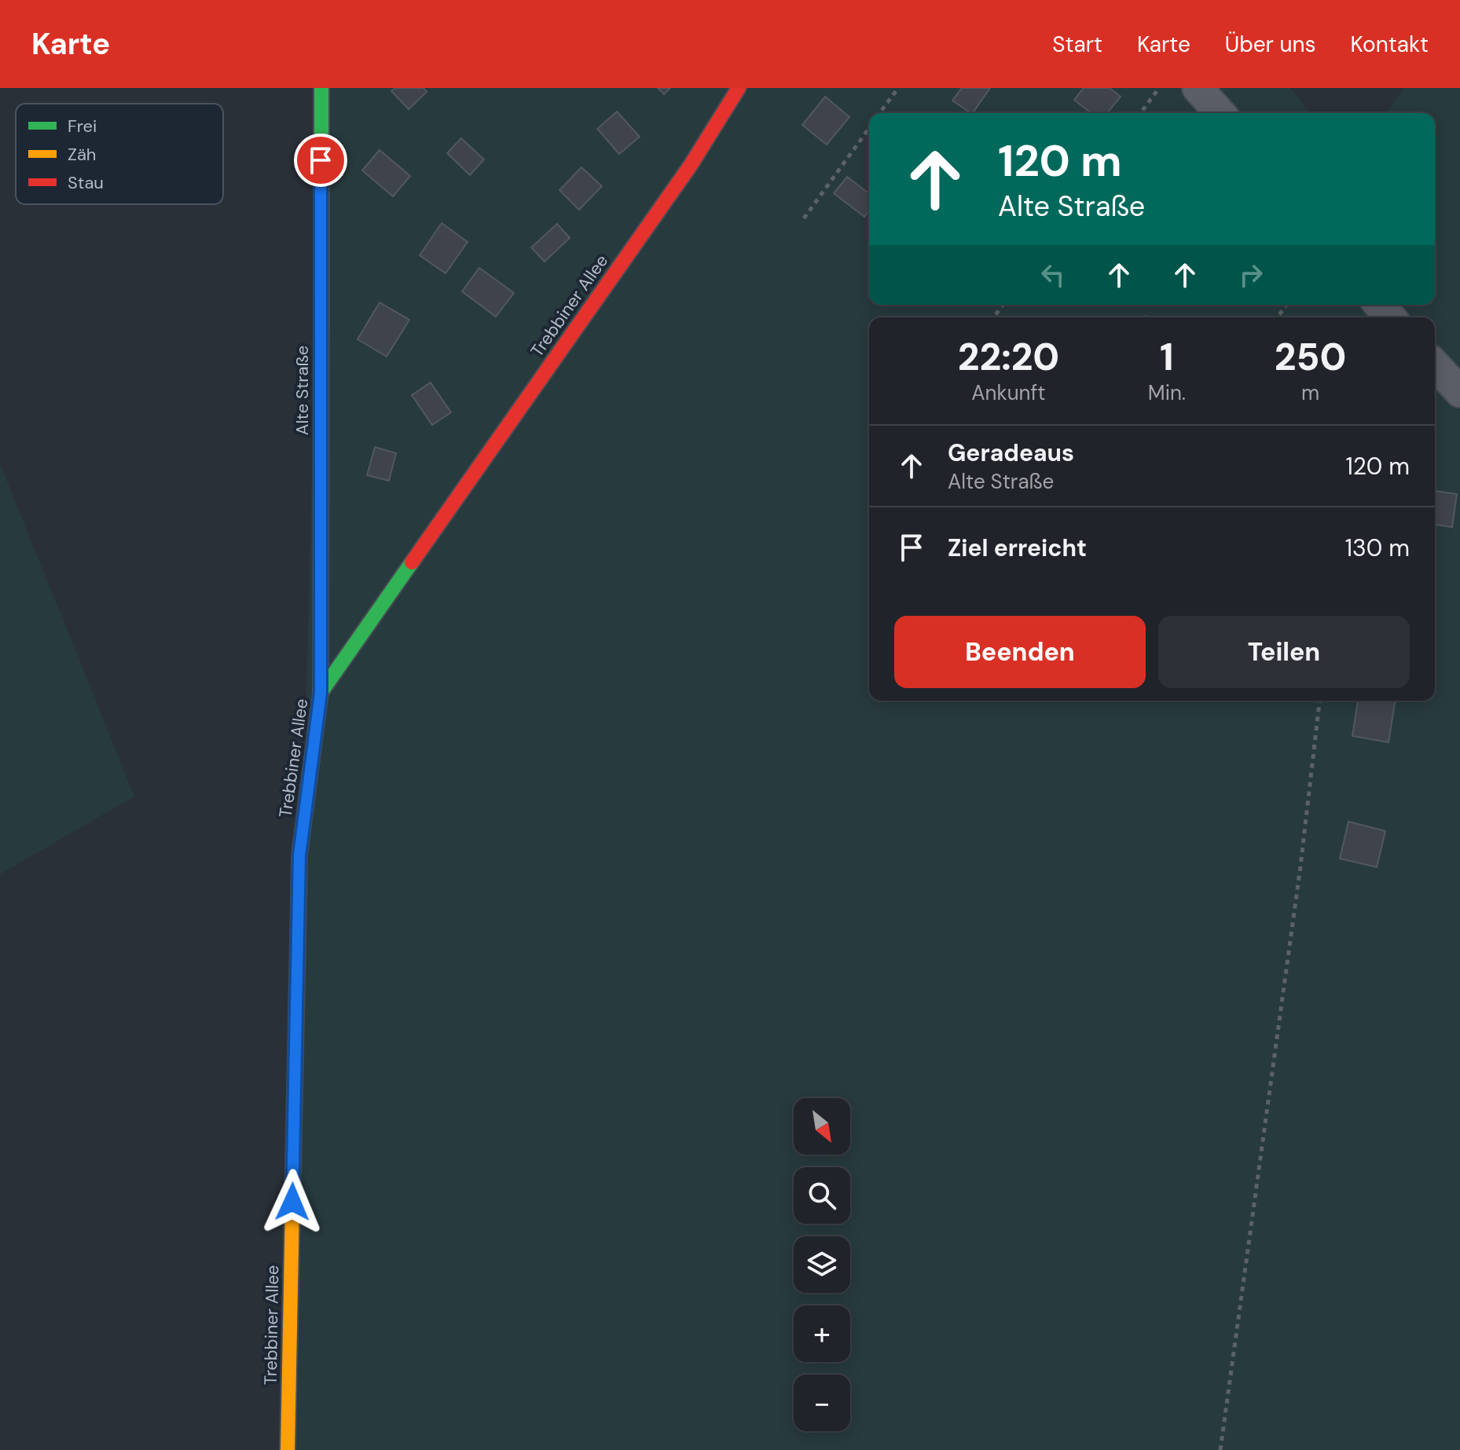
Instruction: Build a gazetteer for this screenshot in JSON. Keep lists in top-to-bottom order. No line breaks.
{"streets":{"street":["Trebbiner Allee","Alte Straße"]},"crossings":[["Trebbiner Allee","Alte Straße"]],"legend":["Frei","Zäh","Stau"],"north":"bottom right","page":{"header":"Karte","nav":["Start","Karte","Über uns","Kontakt"],"turn":["120 m","Alte Straße"],"eta":["22:20","Ankunft","1","Min.","250","m"],"list":[{"name":"Geradeaus","note":"Alte Straße","value":"120 m"},{"name":"Ziel erreicht","value":"130 m"}],"buttons":["Beenden","Teilen"],"map_buttons":["+","−"]}}
